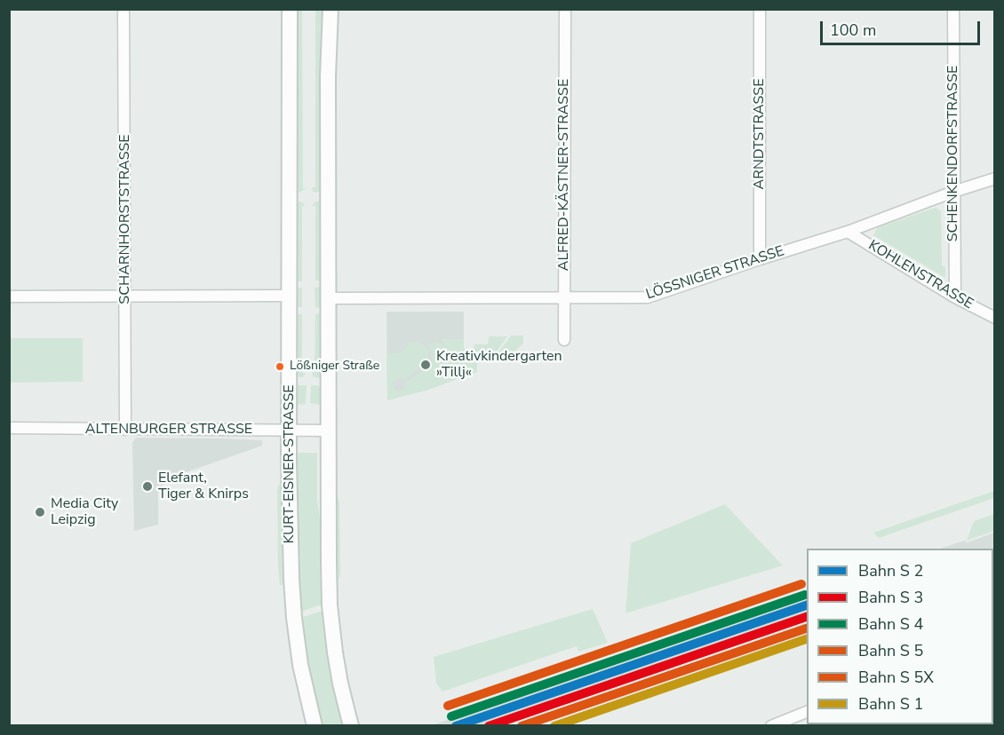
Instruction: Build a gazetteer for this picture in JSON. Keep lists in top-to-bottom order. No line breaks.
{"streets":{"main road":["KURT-EISNER-STRASSE"],"street":["ARNDTSTRASSE","SCHENKENDORFSTRASSE","ALFRED-KÄSTNER-STRASSE","SCHARNHORSTSTRASSE","LÖSSNIGER STRASSE","KOHLENSTRASSE","ALTENBURGER STRASSE"]},"crossings":[["ARNDTSTRASSE","LÖSSNIGER STRASSE"],["SCHENKENDORFSTRASSE","LÖSSNIGER STRASSE"],["SCHENKENDORFSTRASSE","KOHLENSTRASSE"],["ALFRED-KÄSTNER-STRASSE","LÖSSNIGER STRASSE"],["SCHARNHORSTSTRASSE","ALTENBURGER STRASSE"],["LÖSSNIGER STRASSE","KOHLENSTRASSE"],["ALTENBURGER STRASSE","KURT-EISNER-STRASSE"]],"places":["Kreativkindergarten »Tillj«","Lößniger Straße","Elefant, Tiger & Knirps","Media City Leipzig"],"legend":["Bahn S 2","Bahn S 3","Bahn S 4","Bahn S 5","Bahn S 5X","Bahn S 1"],"scale_bar":"100 m"}
